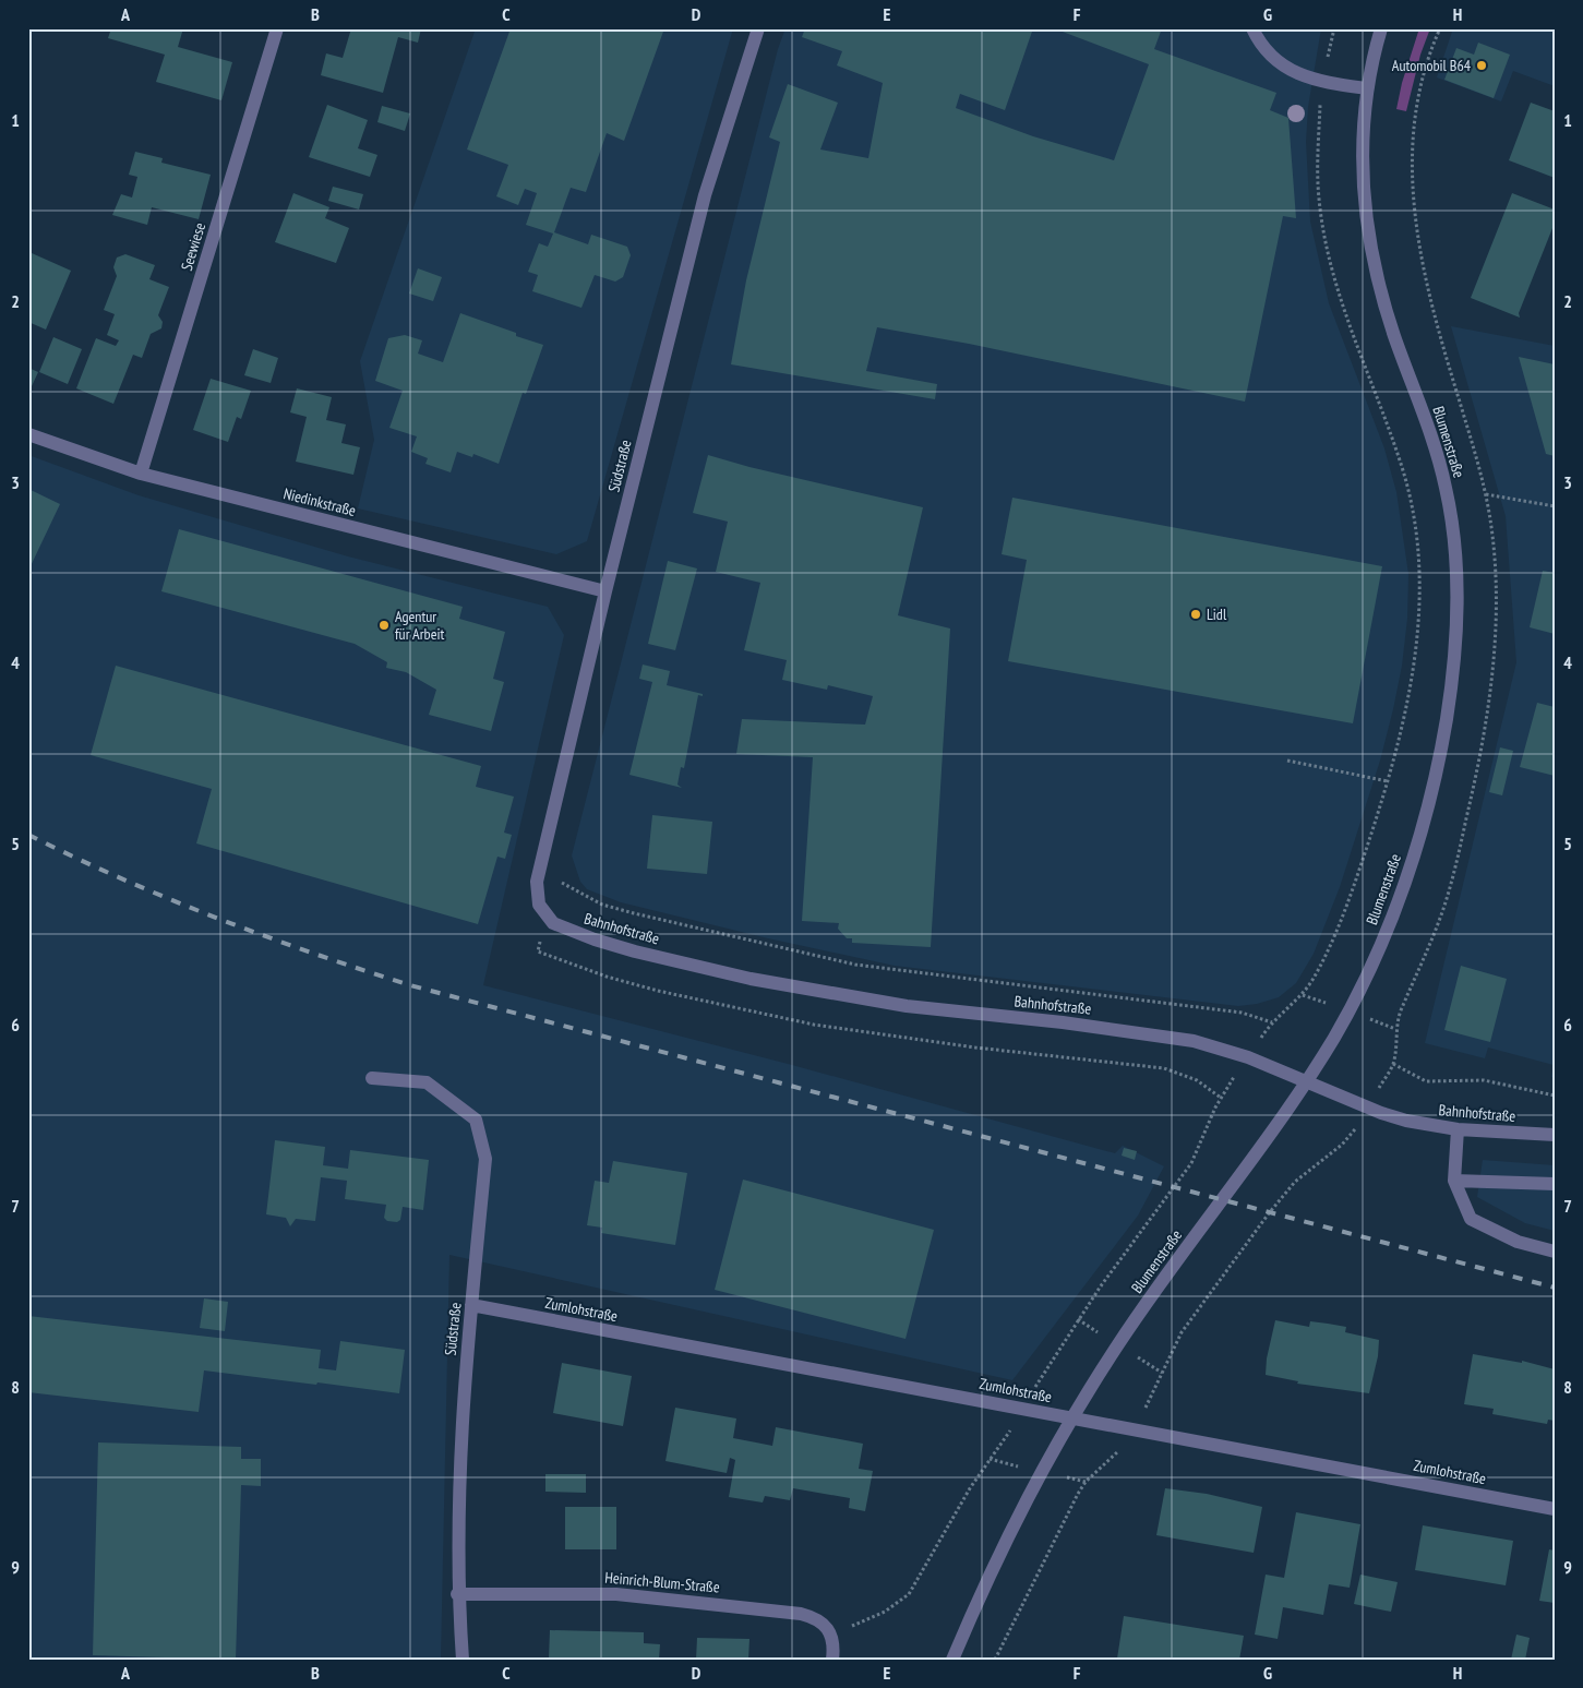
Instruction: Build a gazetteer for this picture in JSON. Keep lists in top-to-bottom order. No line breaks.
{"streets":{"street":["Seewiese","Blumenstraße","Südstraße","Niedinkstraße","Bahnhofstraße","Zumlohstraße","Heinrich-Blum-Straße"]},"crossings":[["Seewiese","Niedinkstraße"],["Blumenstraße","Bahnhofstraße"],["Blumenstraße","Zumlohstraße"],["Südstraße","Niedinkstraße"],["Südstraße","Bahnhofstraße"],["Südstraße","Zumlohstraße"],["Südstraße","Heinrich-Blum-Straße"]],"places":["Automobil B64","Lidl","Agentur für Arbeit"],"grid":{"columns":["A","B","C","D","E","F","G","H"],"rows":["1","2","3","4","5","6","7","8","9"]}}
